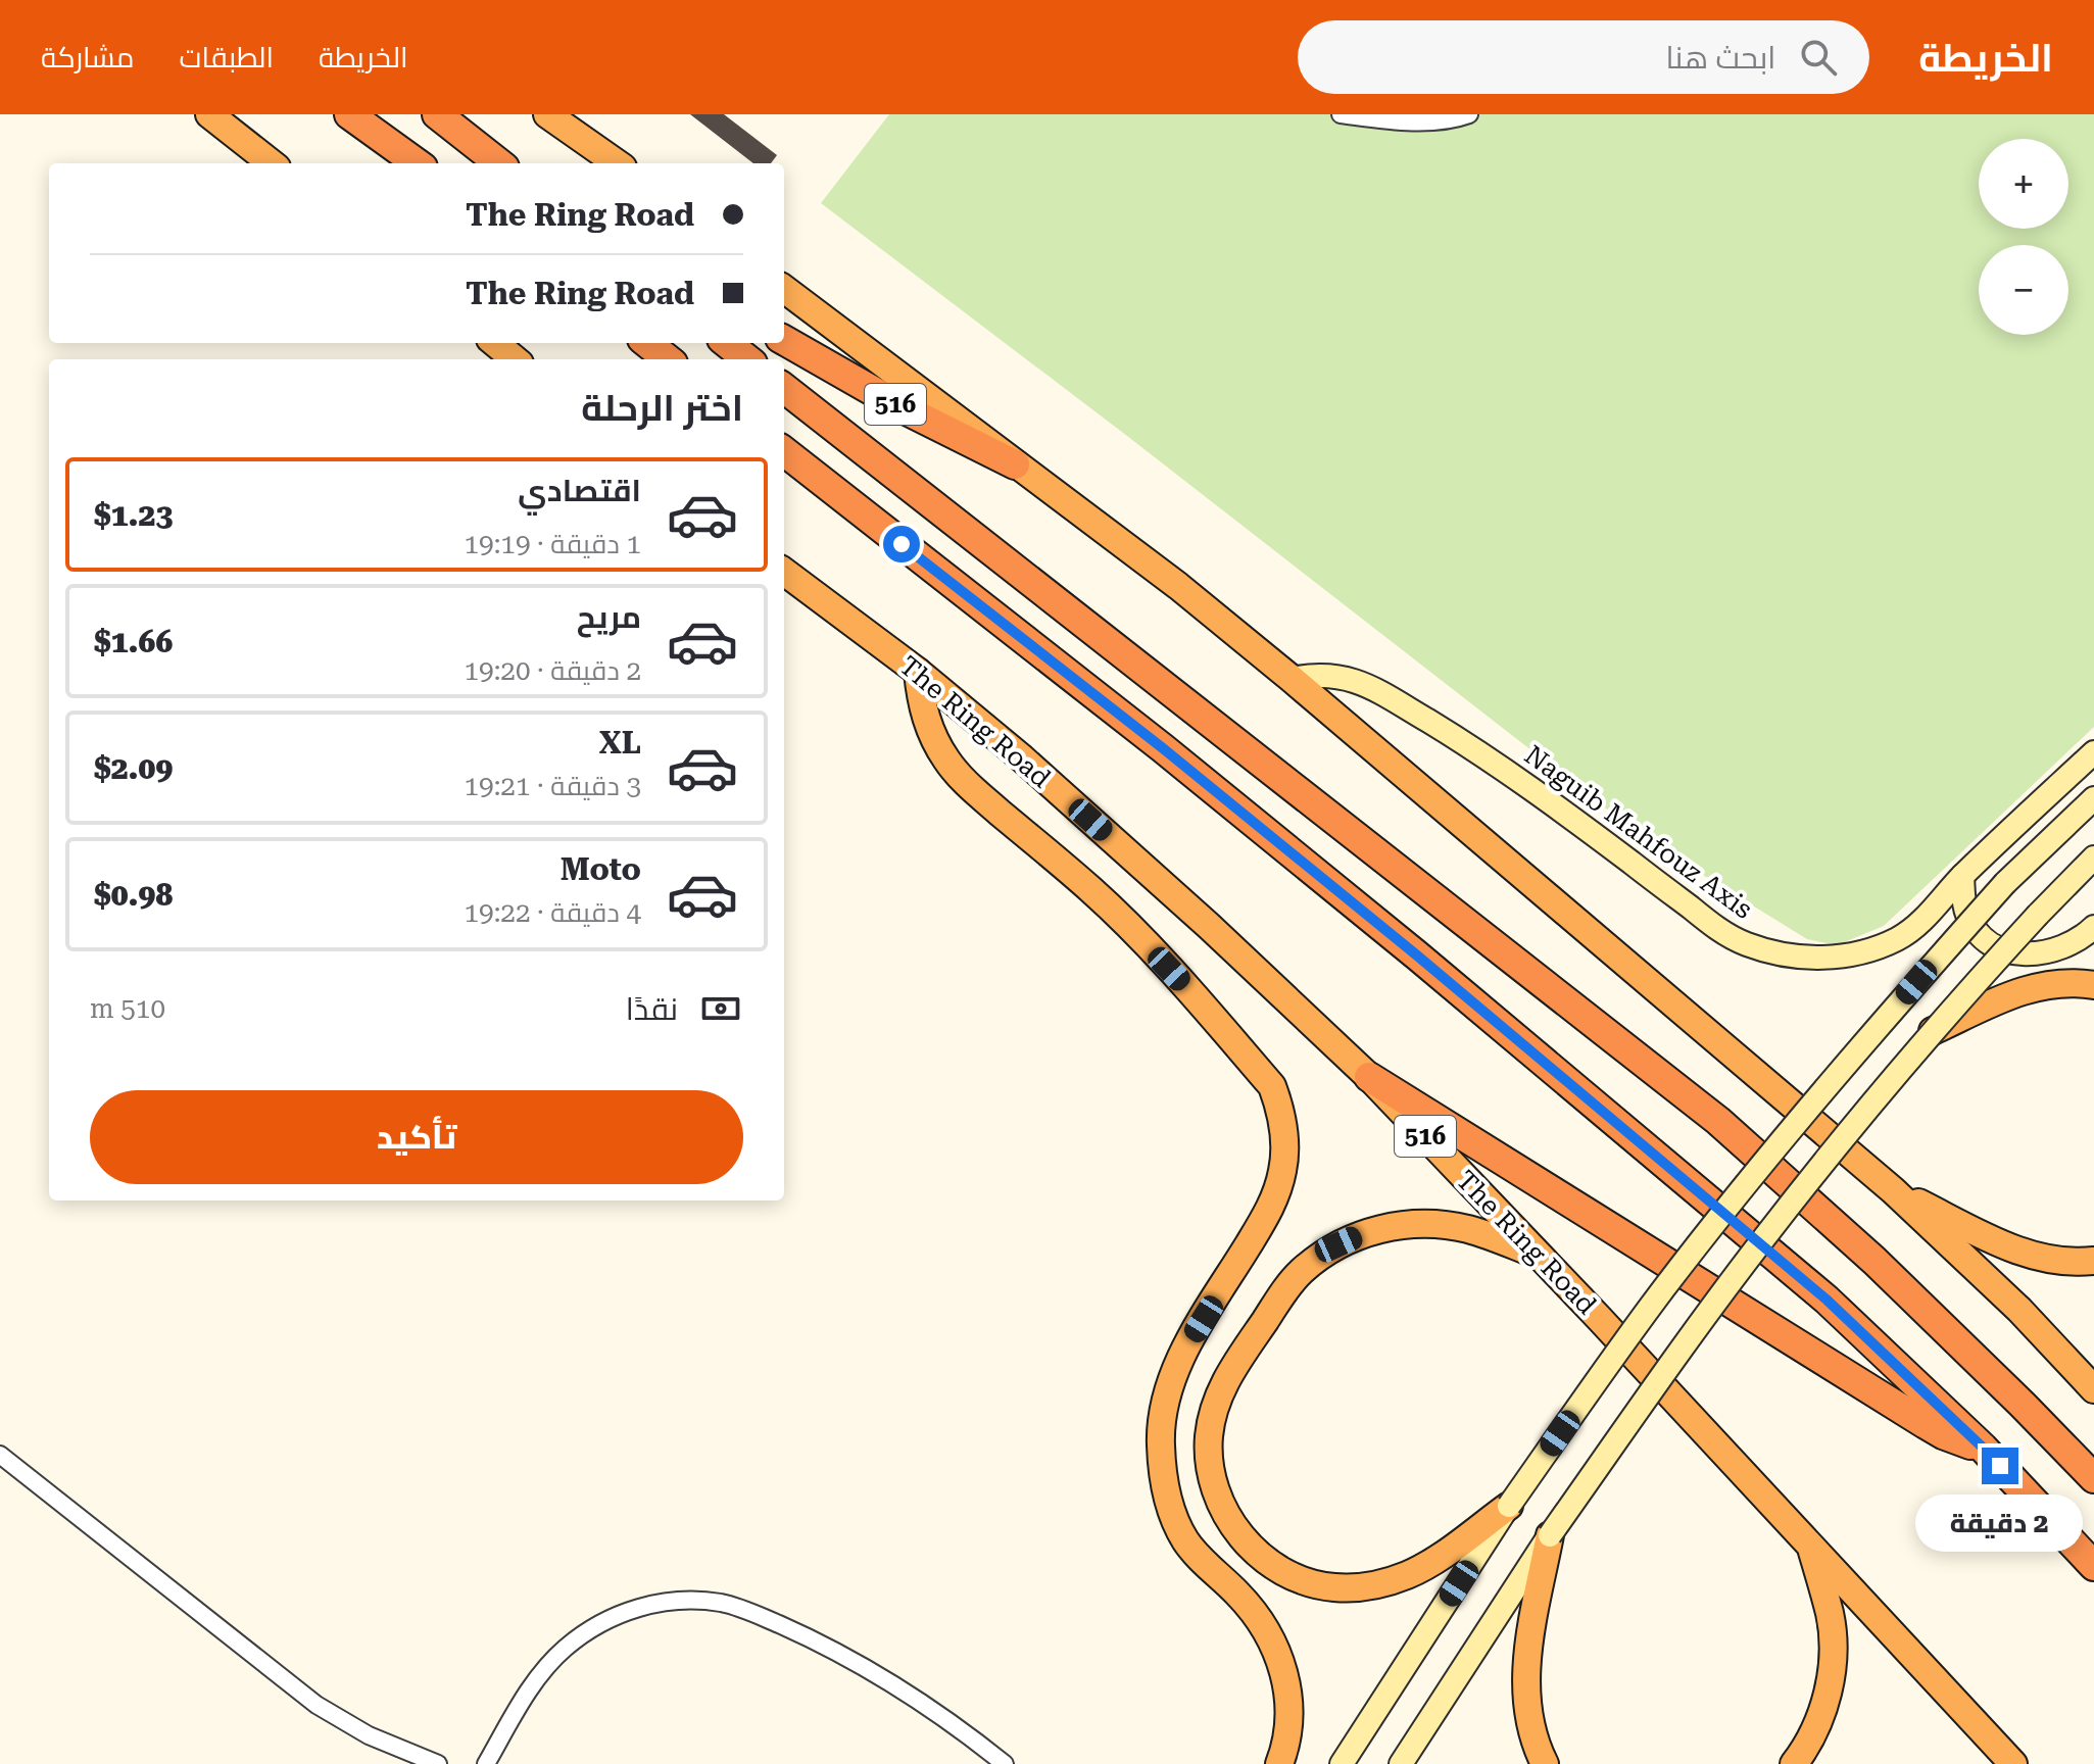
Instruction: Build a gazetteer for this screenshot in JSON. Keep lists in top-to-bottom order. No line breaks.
{"streets":{"highway":["516","The Ring Road"],"main road":["Naguib Mahfouz Axis"]},"crossings":[["516","Naguib Mahfouz Axis"]],"page":{"header":"الخريطة","search":"ابحث هنا","nav":["الخريطة","الطبقات","مشاركة"],"map_buttons":["+","−"],"banner":["The Ring Road","The Ring Road"],"heading":"اختر الرحلة","list":[{"name":"اقتصادي","note":"1 دقيقة · 19:19","value":"$1.23"},{"name":"مريح","note":"2 دقيقة · 19:20","value":"$1.66"},{"name":"XL","note":"3 دقيقة · 19:21","value":"$2.09"},{"name":"Moto","note":"4 دقيقة · 19:22","value":"$0.98"}],"pay":["نقدًا","510 m"],"buttons":"تأكيد","bubble":"2 دقيقة"}}
